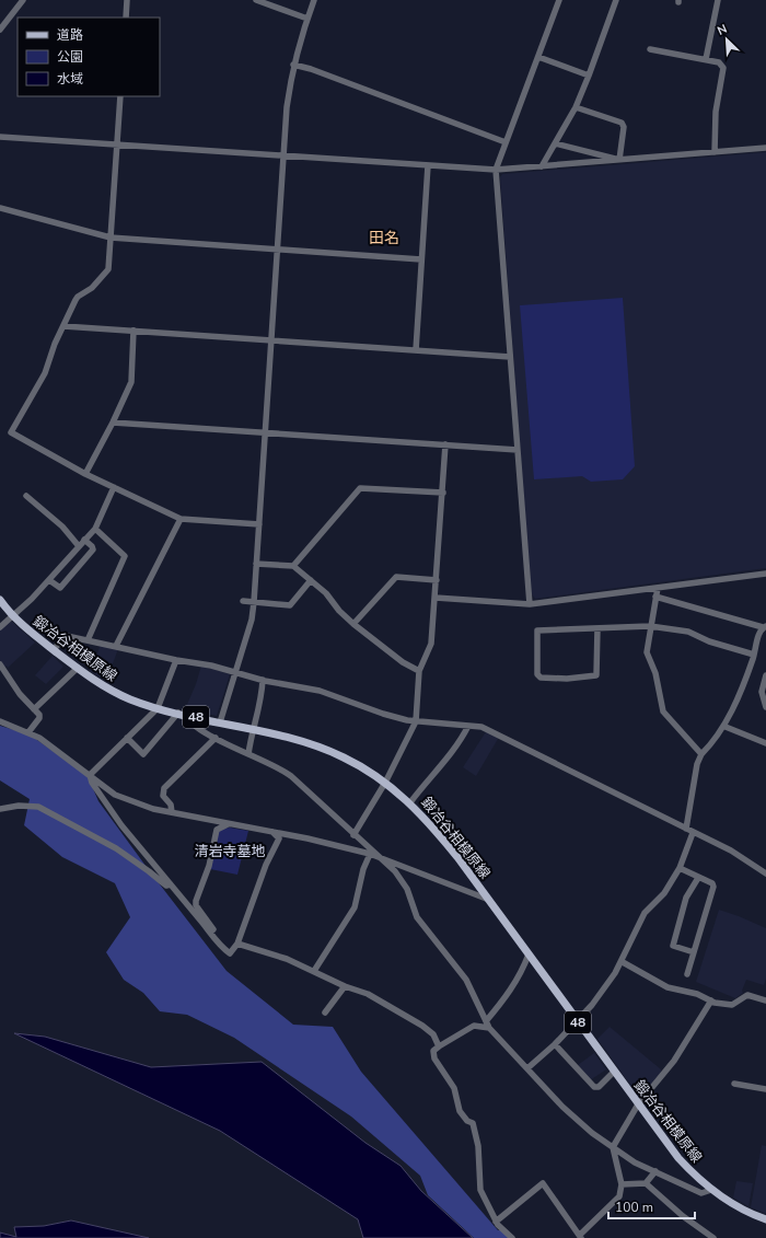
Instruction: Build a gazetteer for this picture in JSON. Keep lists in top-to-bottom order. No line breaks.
{"streets":{"main road":["鍛冶谷相模原線","48"]},"districts":["田名"],"parks":["清岩寺墓地"],"legend":["道路","公園","水域"],"scale_bar":"100 m","north":"top left"}
